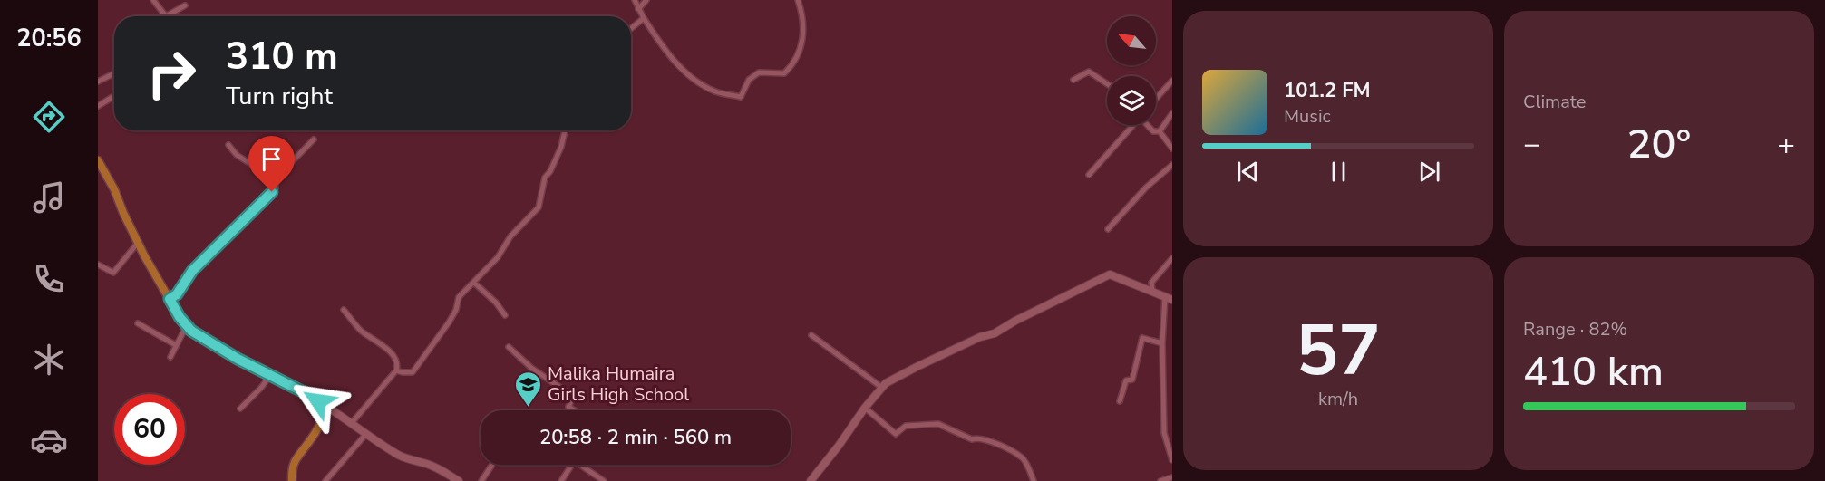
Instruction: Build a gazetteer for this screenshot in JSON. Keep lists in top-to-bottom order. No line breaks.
{"places":{"school or university":["Malika Humaira Girls High School"]},"north":"top left","page":{"tabs":"20:56","tile":["Climate",["57","km/h"],["Range · 82%","410 km"]],"turn":["310 m","Turn right"],"song":["101.2 FM","Music"],"heat":["−","20°","+"],"limit":"60","trip":"20:58 · 2 min · 560 m"}}
